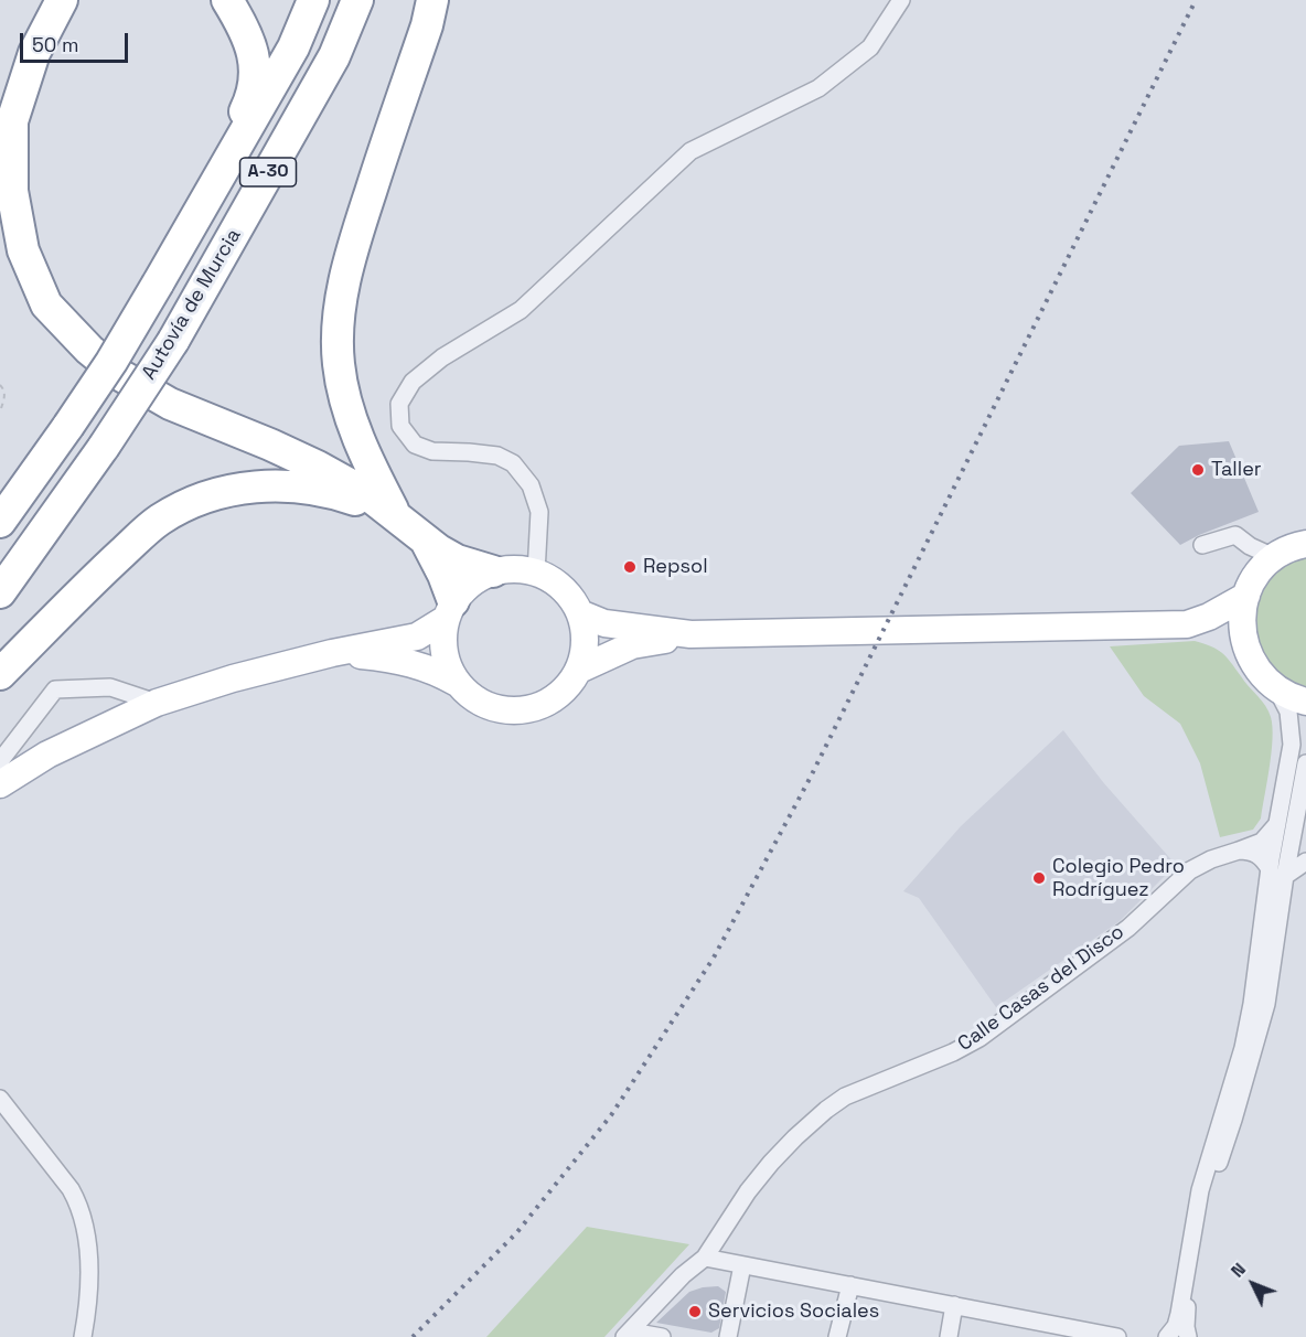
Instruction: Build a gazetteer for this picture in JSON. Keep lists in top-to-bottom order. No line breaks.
{"streets":{"highway":["A-30","Autovía de Murcia"],"street":["Calle Casas del Disco"]},"places":["Taller","Repsol","Colegio Pedro Rodríguez","Servicios Sociales"],"scale_bar":"50 m","north":"top left"}
